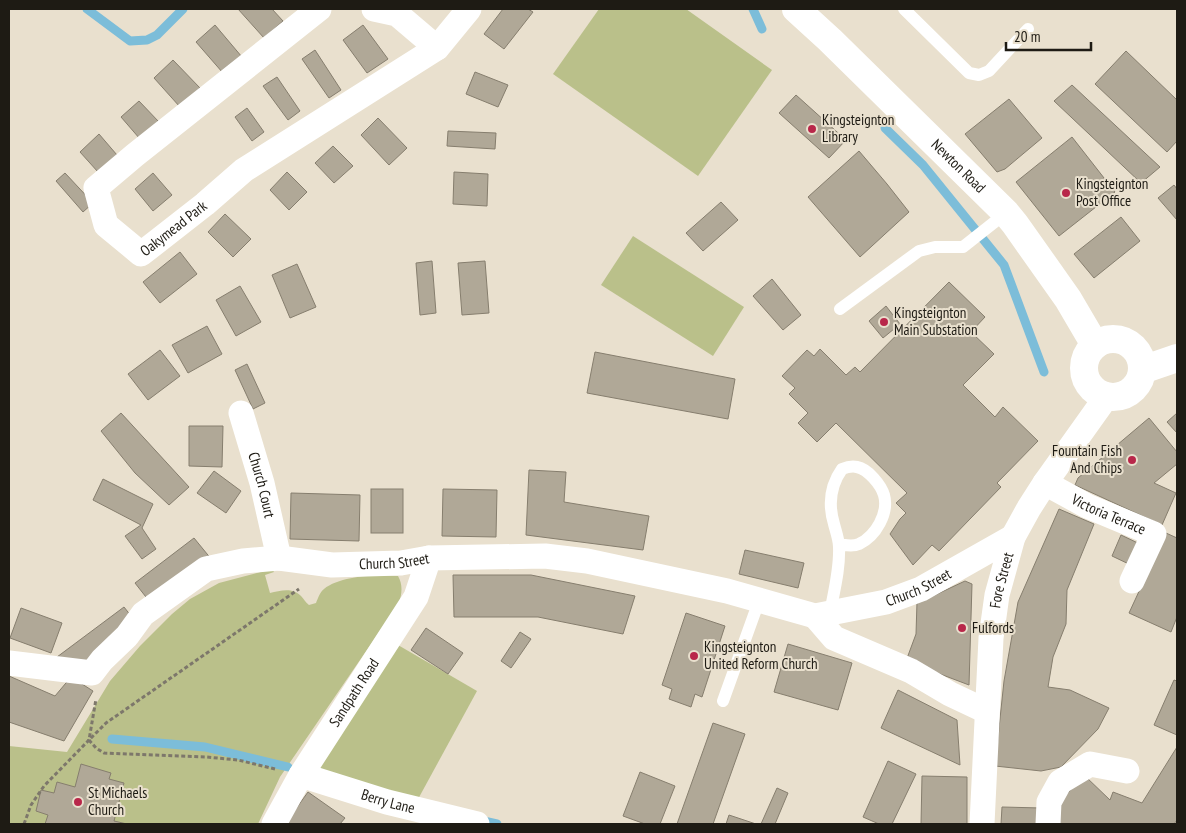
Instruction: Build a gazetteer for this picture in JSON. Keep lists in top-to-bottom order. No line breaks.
{"streets":{"main road":["Newton Road"],"street":["Oakymead Park","Church Court","Victoria Terrace","Church Street","Fore Street","Sandpath Road","Berry Lane"]},"crossings":[["Newton Road","Fore Street"],["Church Court","Church Street"],["Victoria Terrace","Fore Street"],["Church Street","Fore Street"],["Church Street","Sandpath Road"],["Sandpath Road","Berry Lane"]],"places":["Kingsteignton Library","Kingsteignton Post Office","Kingsteignton Main Substation","Fountain Fish And Chips","Fulfords","Kingsteignton United Reform Church","St Michaels Church"],"scale_bar":"20 m"}
